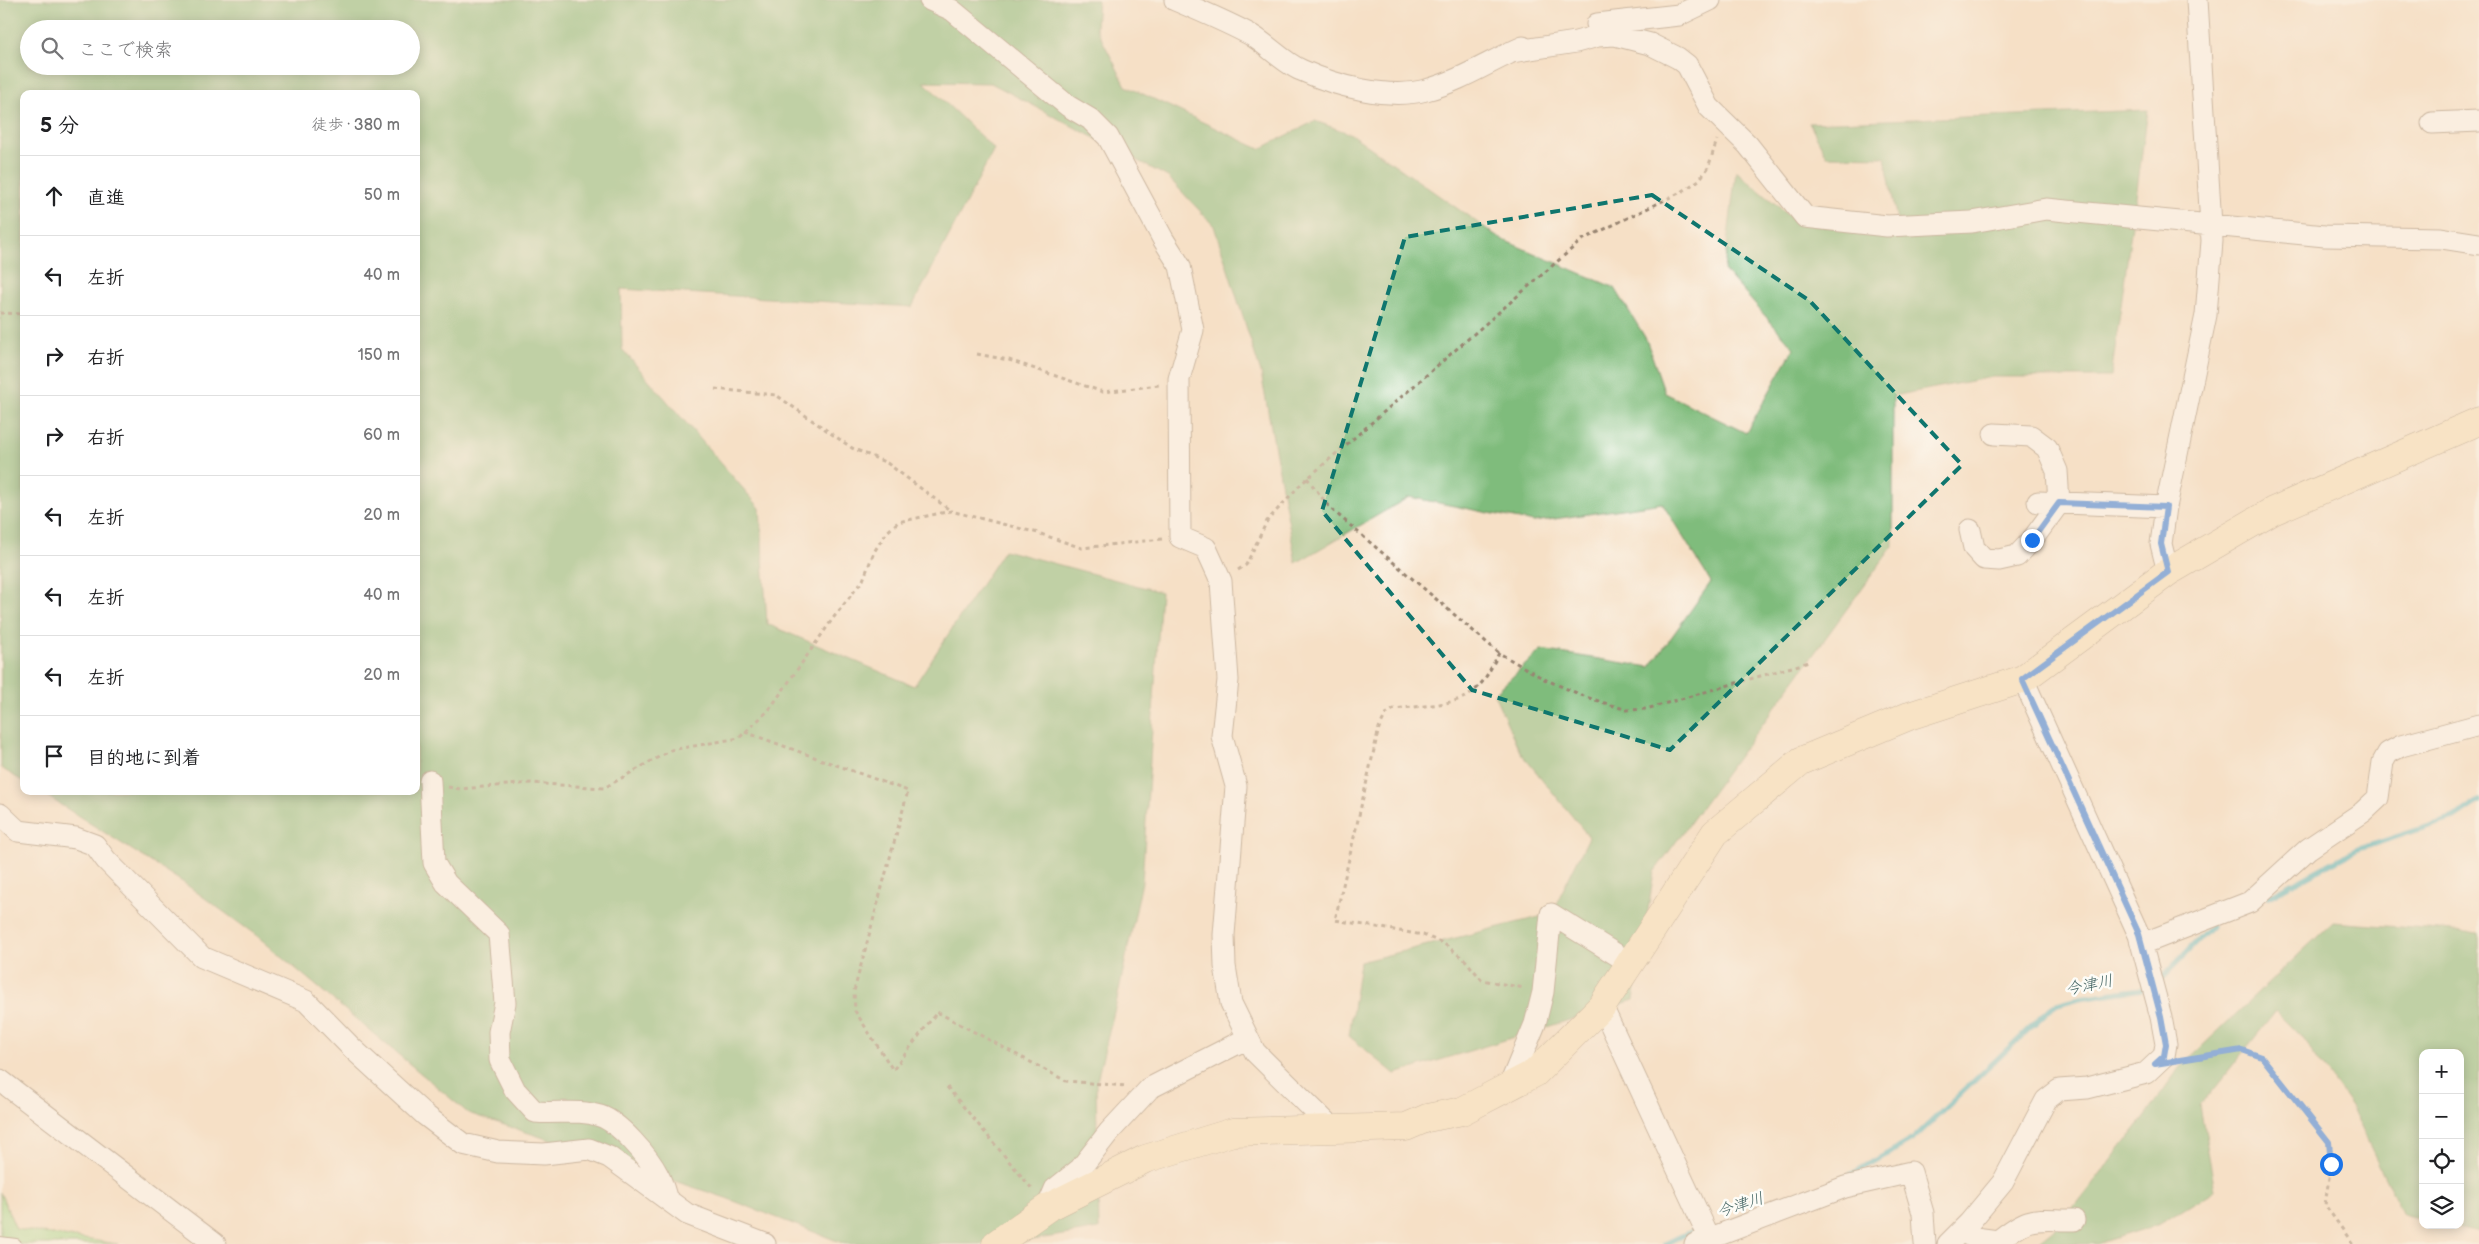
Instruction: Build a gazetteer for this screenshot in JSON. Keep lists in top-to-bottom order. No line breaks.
{"water":["今津川"],"page":{"search":"ここで検索","heading":["5 分","徒歩 · 380 m"],"list":[["直進","50 m"],["左折","40 m"],["右折","150 m"],["右折","60 m"],["左折","20 m"],["左折","40 m"],["左折","20 m"],"目的地に到着"],"map_buttons":["+","−"]}}
